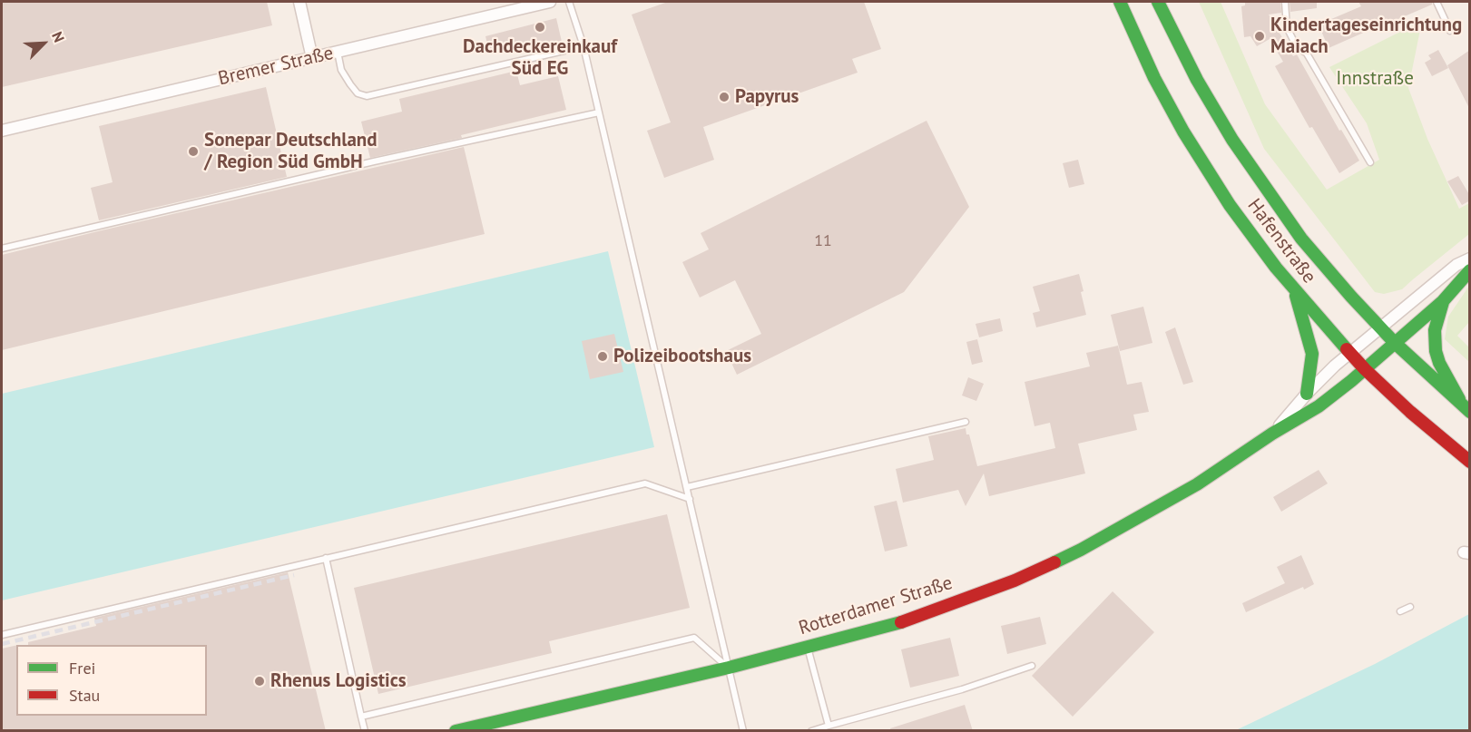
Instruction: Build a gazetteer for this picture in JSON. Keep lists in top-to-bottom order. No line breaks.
{"streets":{"main road":["Hafenstraße","Rotterdamer Straße"],"street":["Bremer Straße"]},"crossings":[["Hafenstraße","Rotterdamer Straße"]],"parks":["Innstraße"],"places":["Dachdeckereinkauf Süd EG","Kindertageseinrichtung Maiach","Papyrus","Sonepar Deutschland / Region Süd GmbH","Polizeibootshaus","Rhenus Logistics"],"house_numbers":["11"],"legend":["Frei","Stau"],"north":"top right"}
